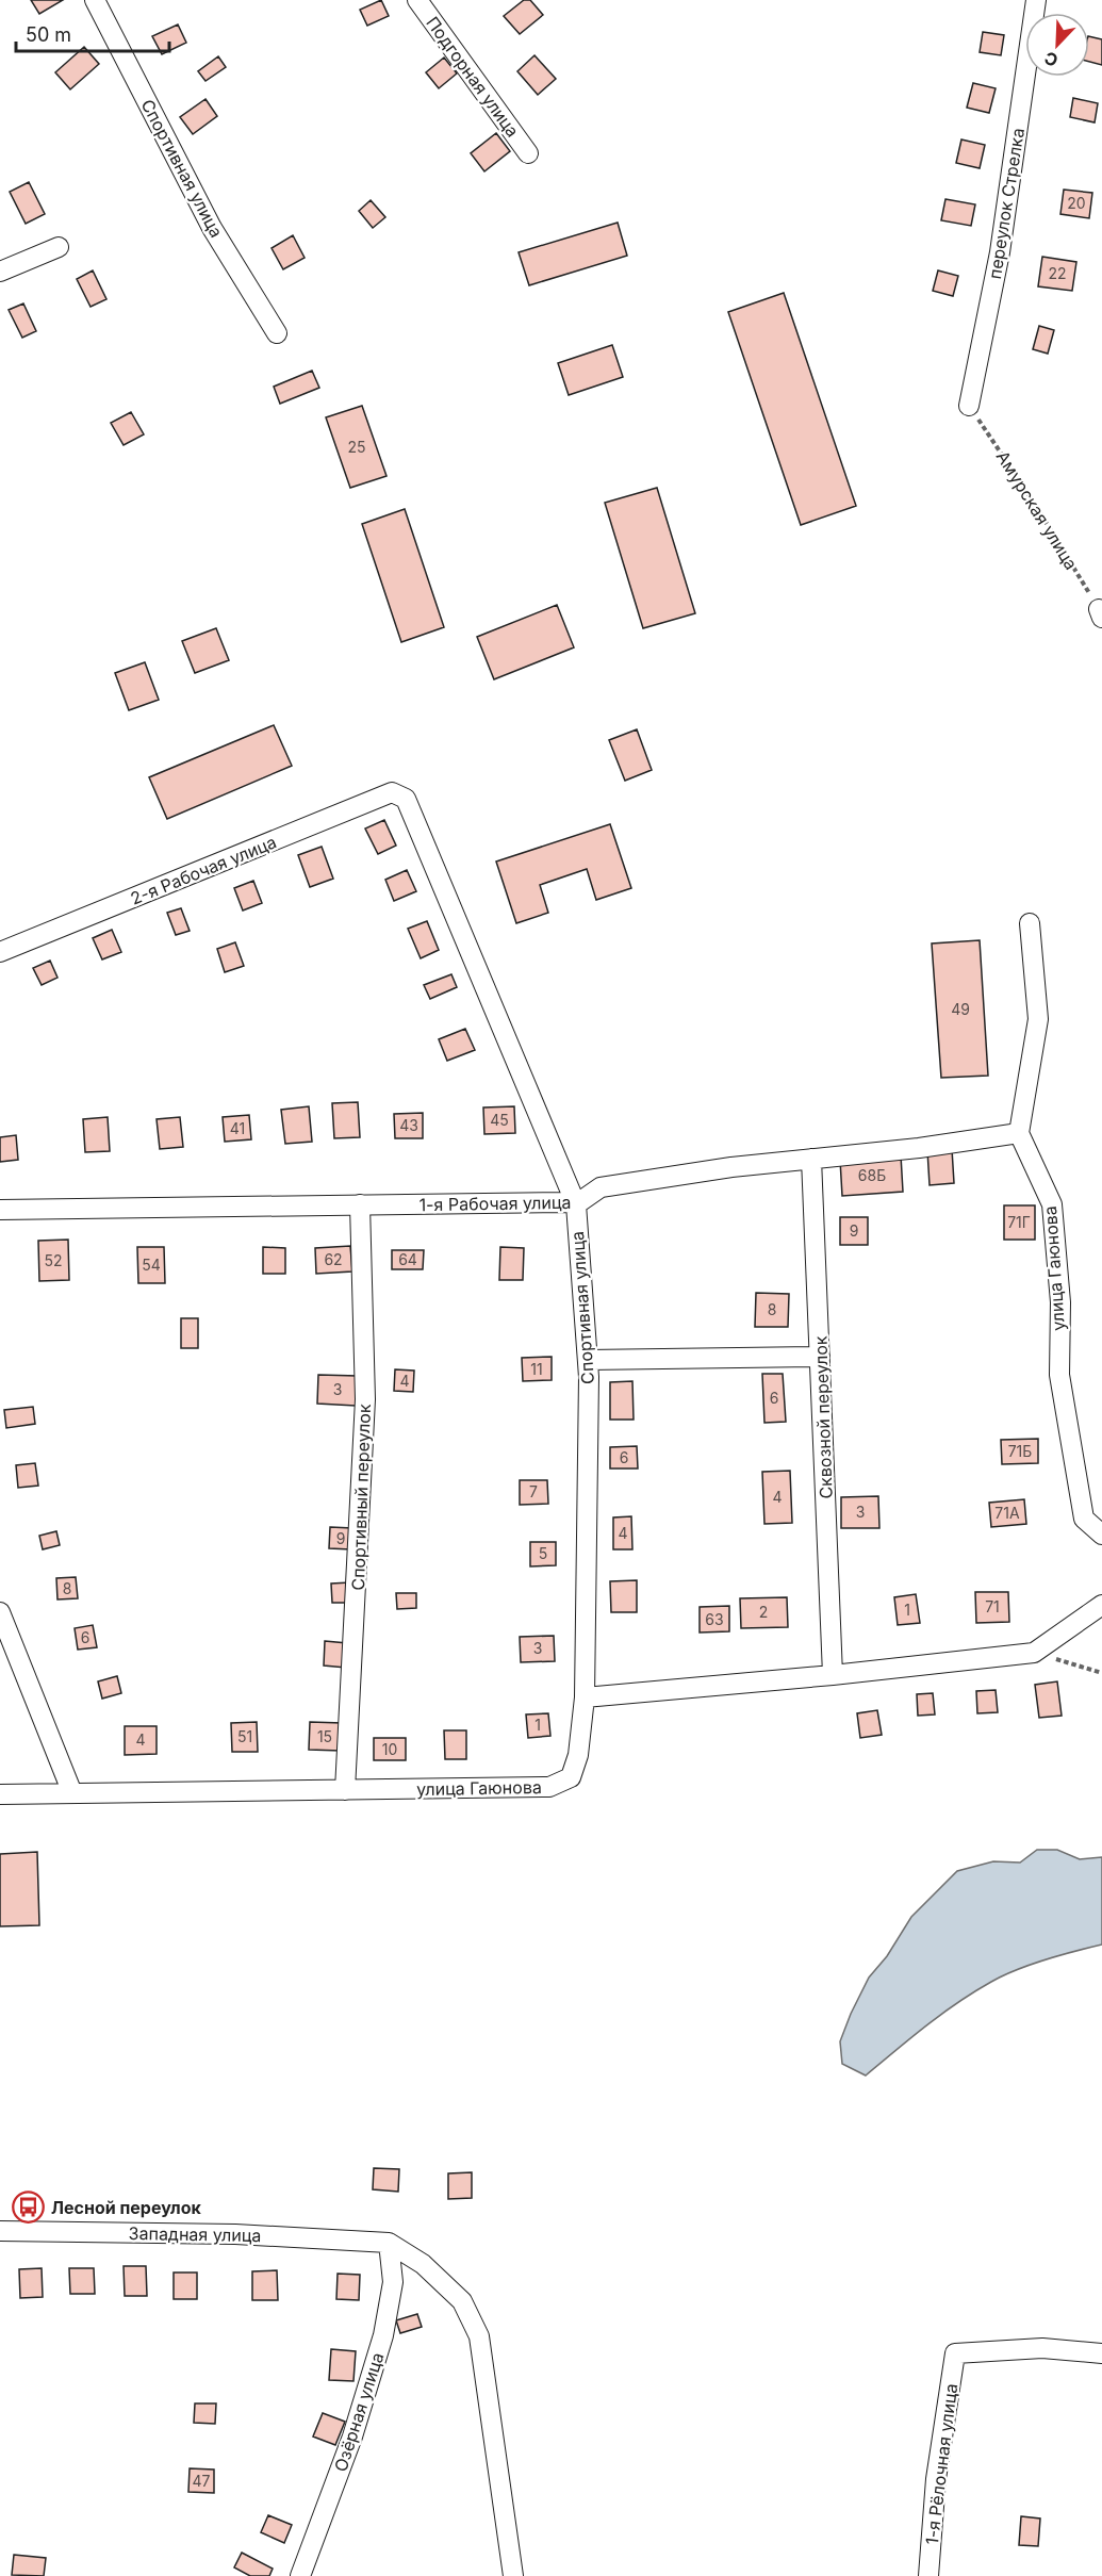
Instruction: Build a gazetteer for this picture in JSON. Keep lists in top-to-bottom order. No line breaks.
{"streets":{"street":["Подгорная улица","Спортивная улица","переулок Стрелка","2-я Рабочая улица","1-я Рабочая улица","улица Гаюнова","Сквозной переулок","Спортивный переулок","Западная улица","Озёрная улица","1-я Рёлочная улица"],"path":["Амурская улица"]},"crossings":[["Спортивная улица","2-я Рабочая улица"],["Спортивная улица","1-я Рабочая улица"],["Спортивная улица","улица Гаюнова"],["переулок Стрелка","Амурская улица"],["1-я Рабочая улица","улица Гаюнова"],["1-я Рабочая улица","Сквозной переулок"],["1-я Рабочая улица","Спортивный переулок"],["улица Гаюнова","Спортивный переулок"],["Западная улица","Озёрная улица"]],"places":{"bus stop":["Лесной переулок"]},"house_numbers":["20","22","25","49","45","43","41","68Б","71Г","9","62","64","52","54","8","11","4","3","6","71Б","6","7","4","3","71А","4","9","5","8","71","1","2","63","6","3","1","51","15","4","10","47"],"scale_bar":"50 m","north":"bottom left"}
